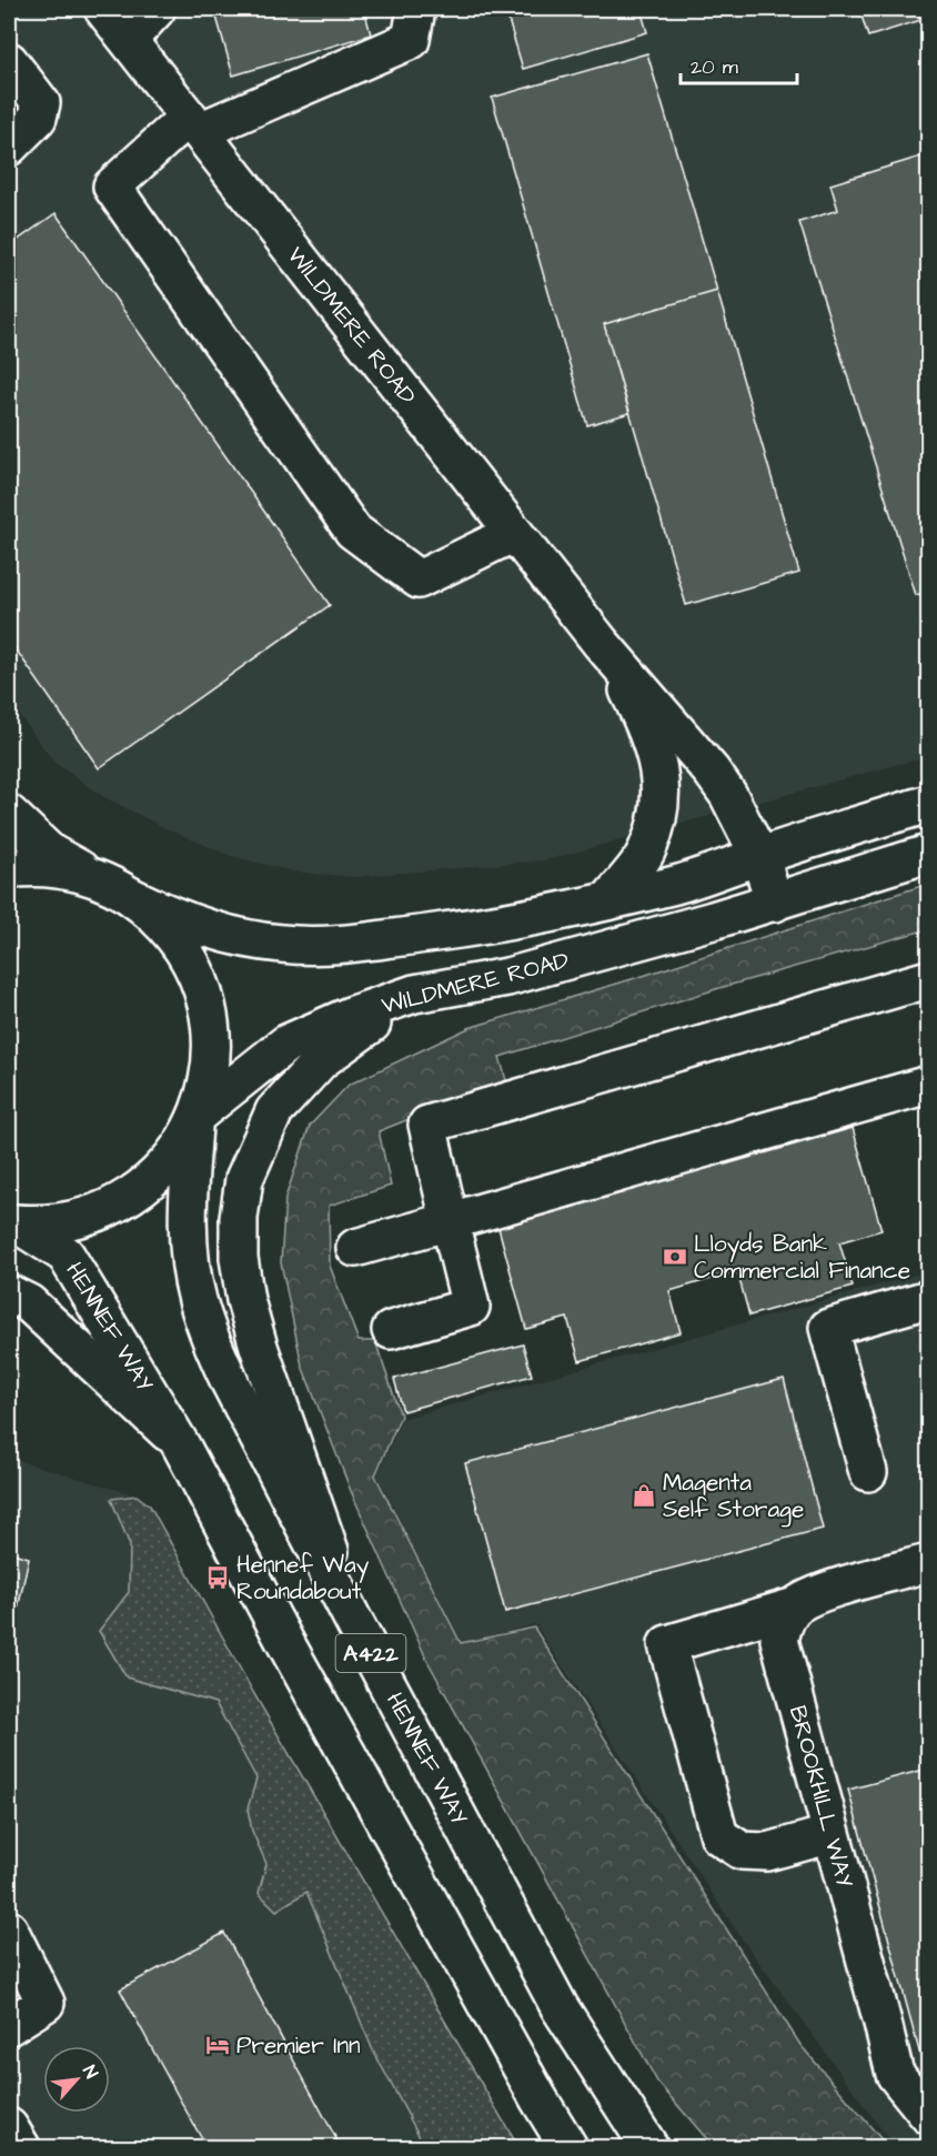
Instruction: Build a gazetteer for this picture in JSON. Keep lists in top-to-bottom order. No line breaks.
{"streets":{"main road":["WILDMERE ROAD","HENNEF WAY","A422","BROOKHILL WAY"]},"crossings":[["WILDMERE ROAD","HENNEF WAY"]],"places":{"bank":["Lloyds Bank Commercial Finance"],"shop":["Magenta Self Storage"],"bus stop":["Hennef Way Roundabout"],"hotel":["Premier Inn"]},"scale_bar":"20 m","north":"top right"}
